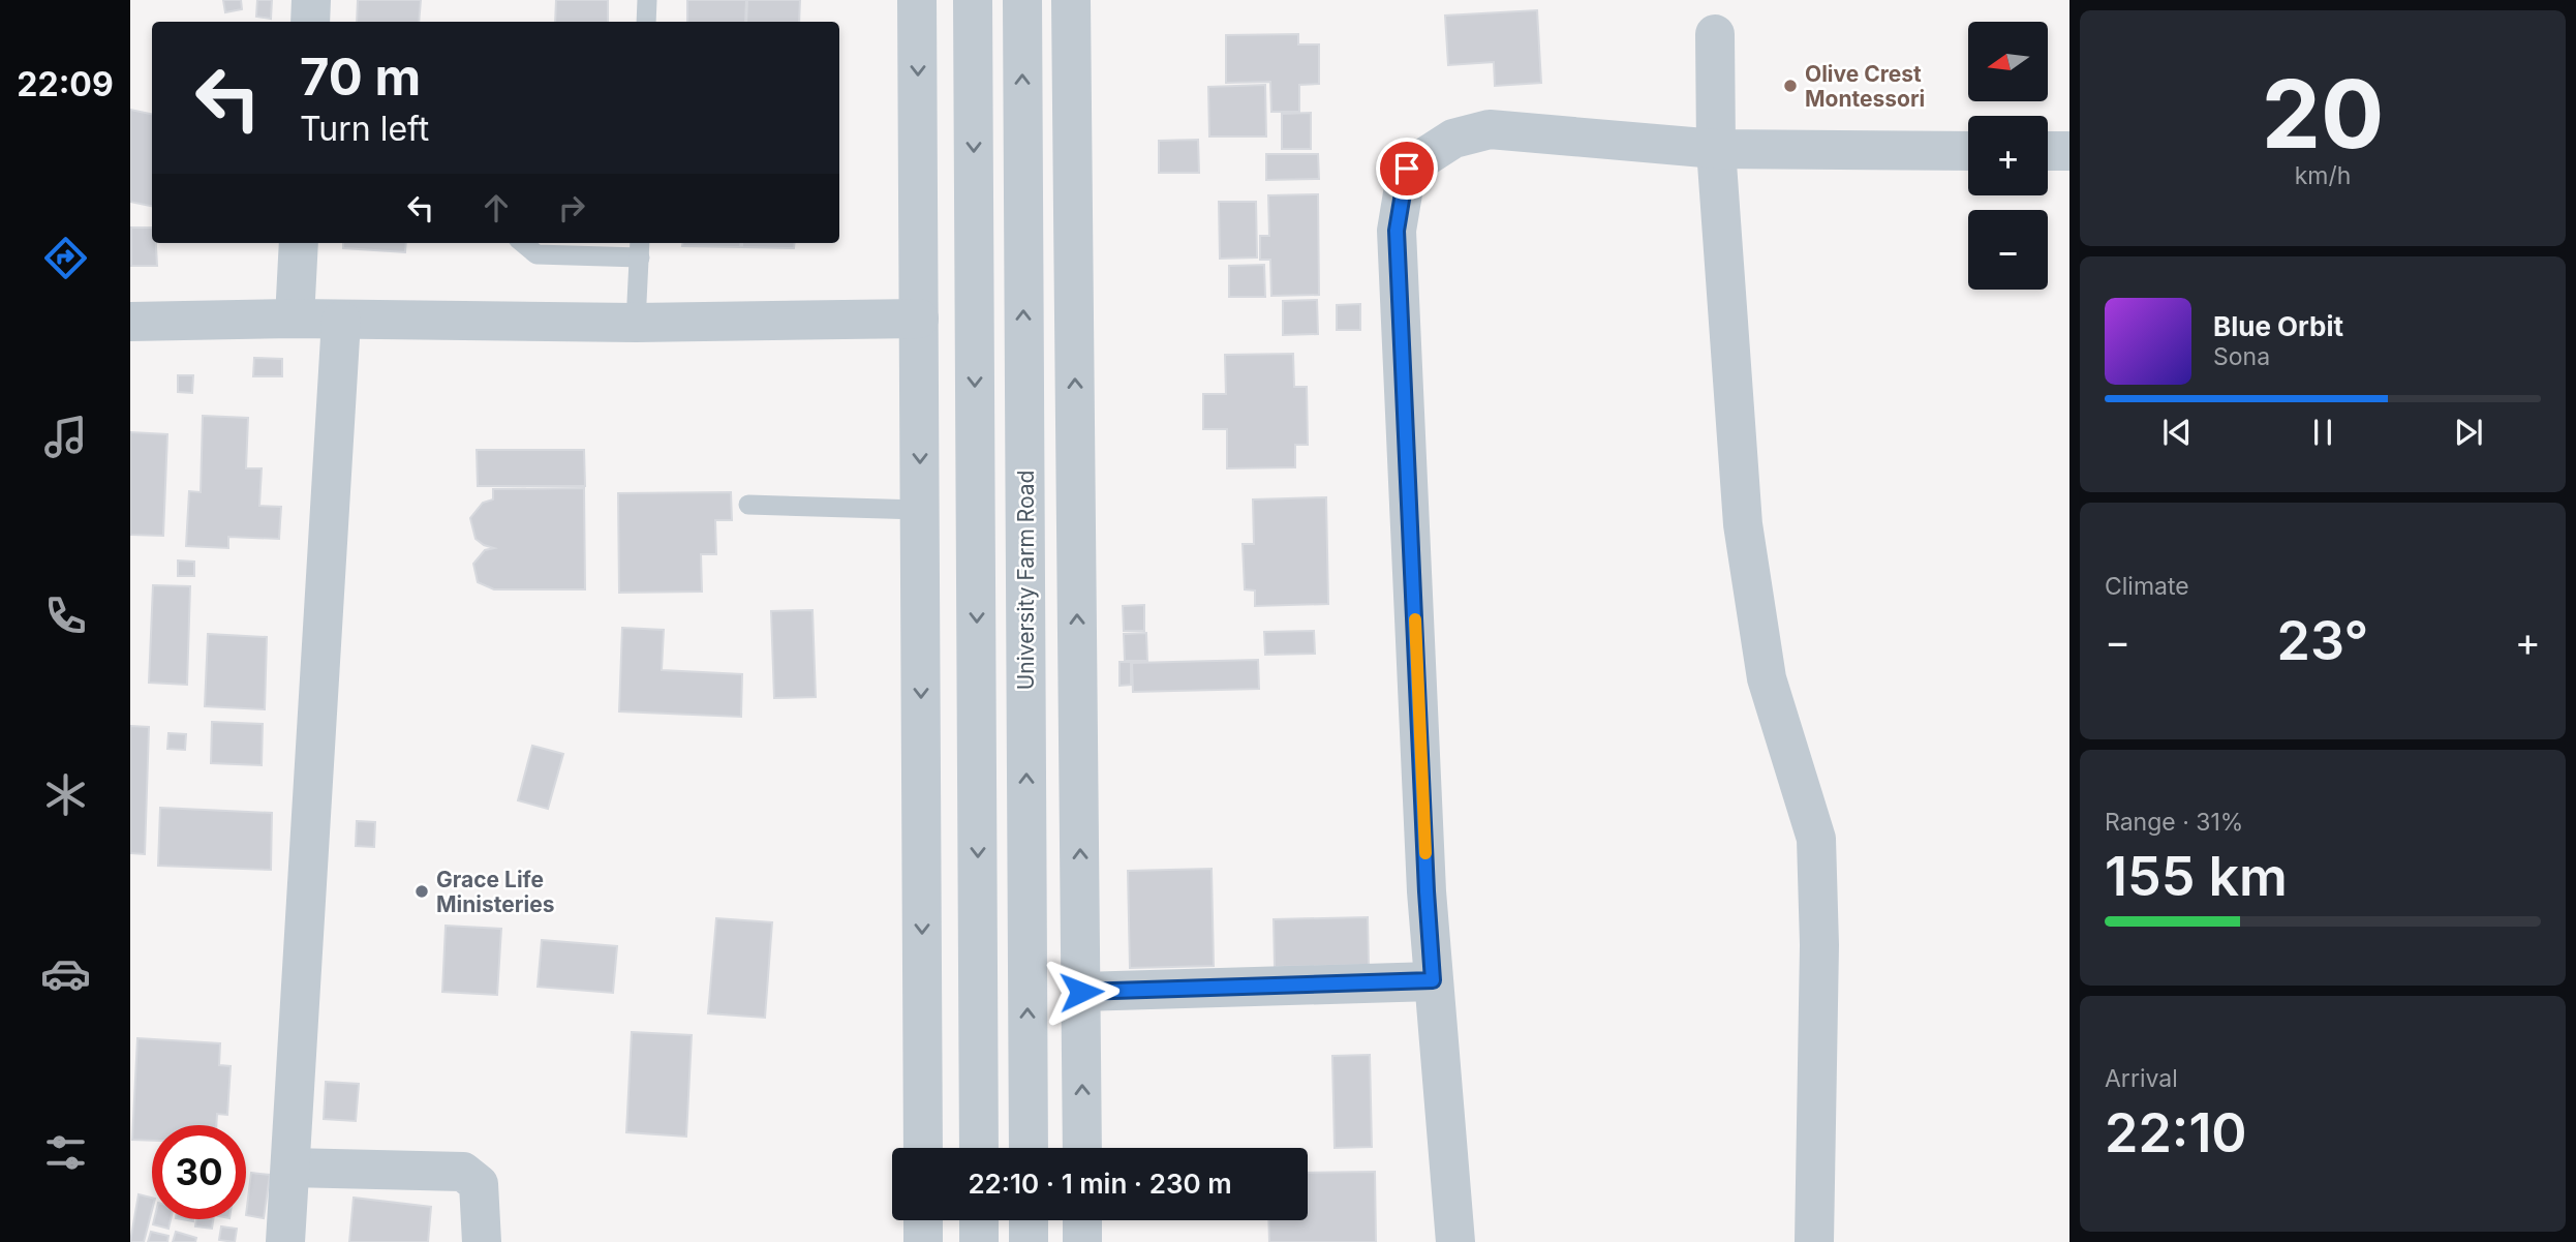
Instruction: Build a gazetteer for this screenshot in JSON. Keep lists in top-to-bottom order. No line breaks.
{"streets":{"street":["University Farm Road"]},"places":["Olive Crest Montessori","Grace Life Ministeries"],"north":"left","page":{"tabs":"22:09","tile":[["20","km/h"],"Climate",["Range · 31%","155 km"],["Arrival","22:10"]],"map_buttons":["+","−"],"turn":["70 m","Turn left"],"song":["Blue Orbit","Sona"],"heat":["−","23°","+"],"limit":"30","trip":"22:10 · 1 min · 230 m"}}
